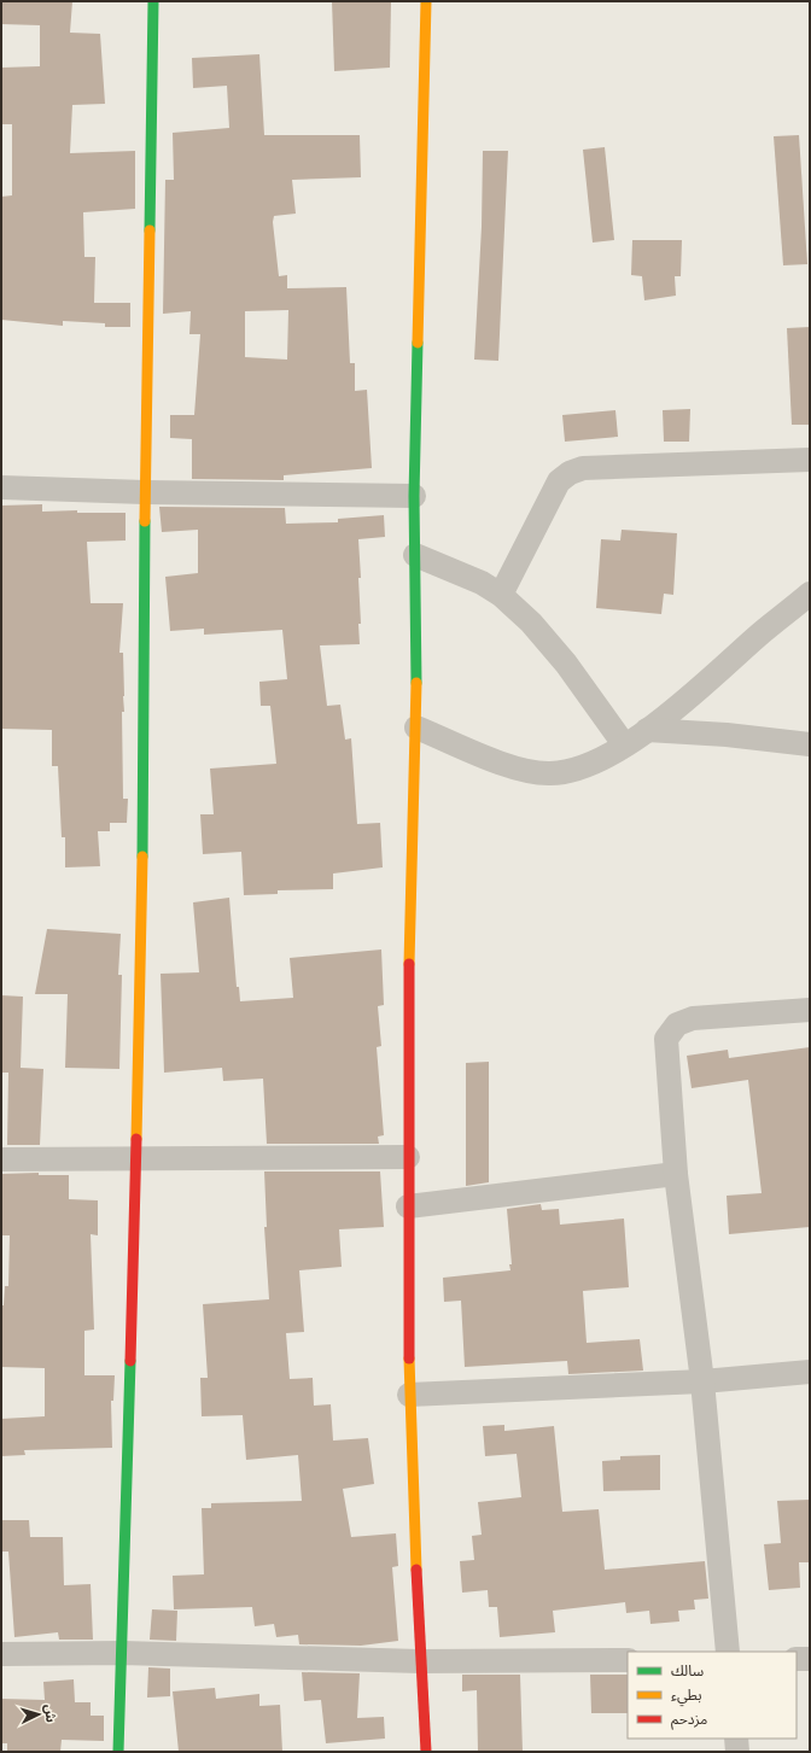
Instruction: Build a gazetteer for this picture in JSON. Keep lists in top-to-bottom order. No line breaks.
{"legend":["سالك","بطيء","مزدحم"],"north":"right"}
